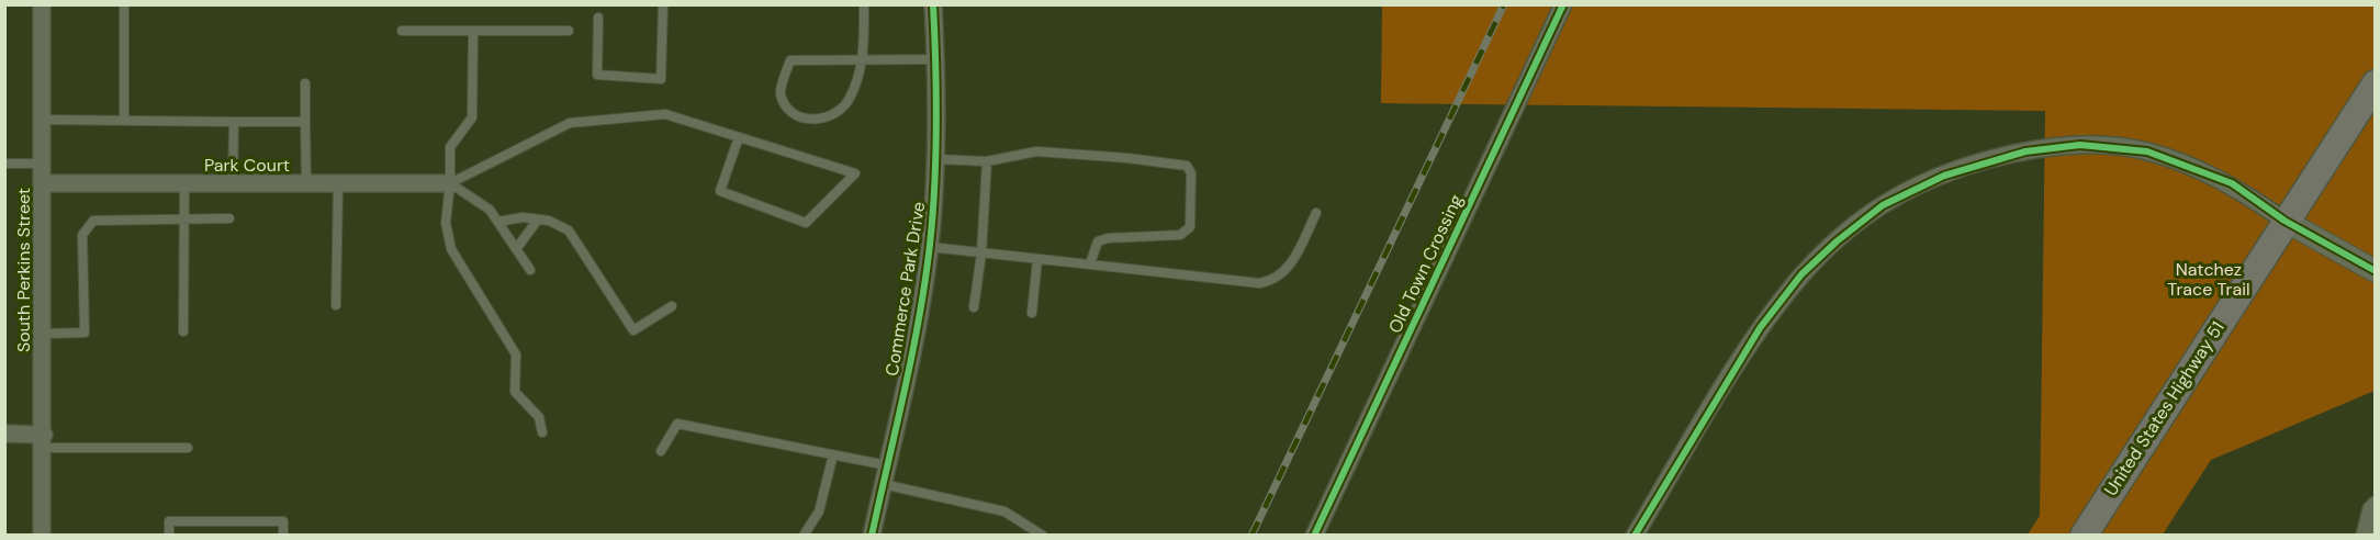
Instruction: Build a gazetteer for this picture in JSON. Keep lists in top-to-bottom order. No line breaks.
{"streets":{"main road":["United States Highway 51"],"street":["Park Court","Old Town Crossing","South Perkins Street","Commerce Park Drive"]},"crossings":[["Park Court","South Perkins Street"]],"parks":["Natchez Trace Trail"]}
